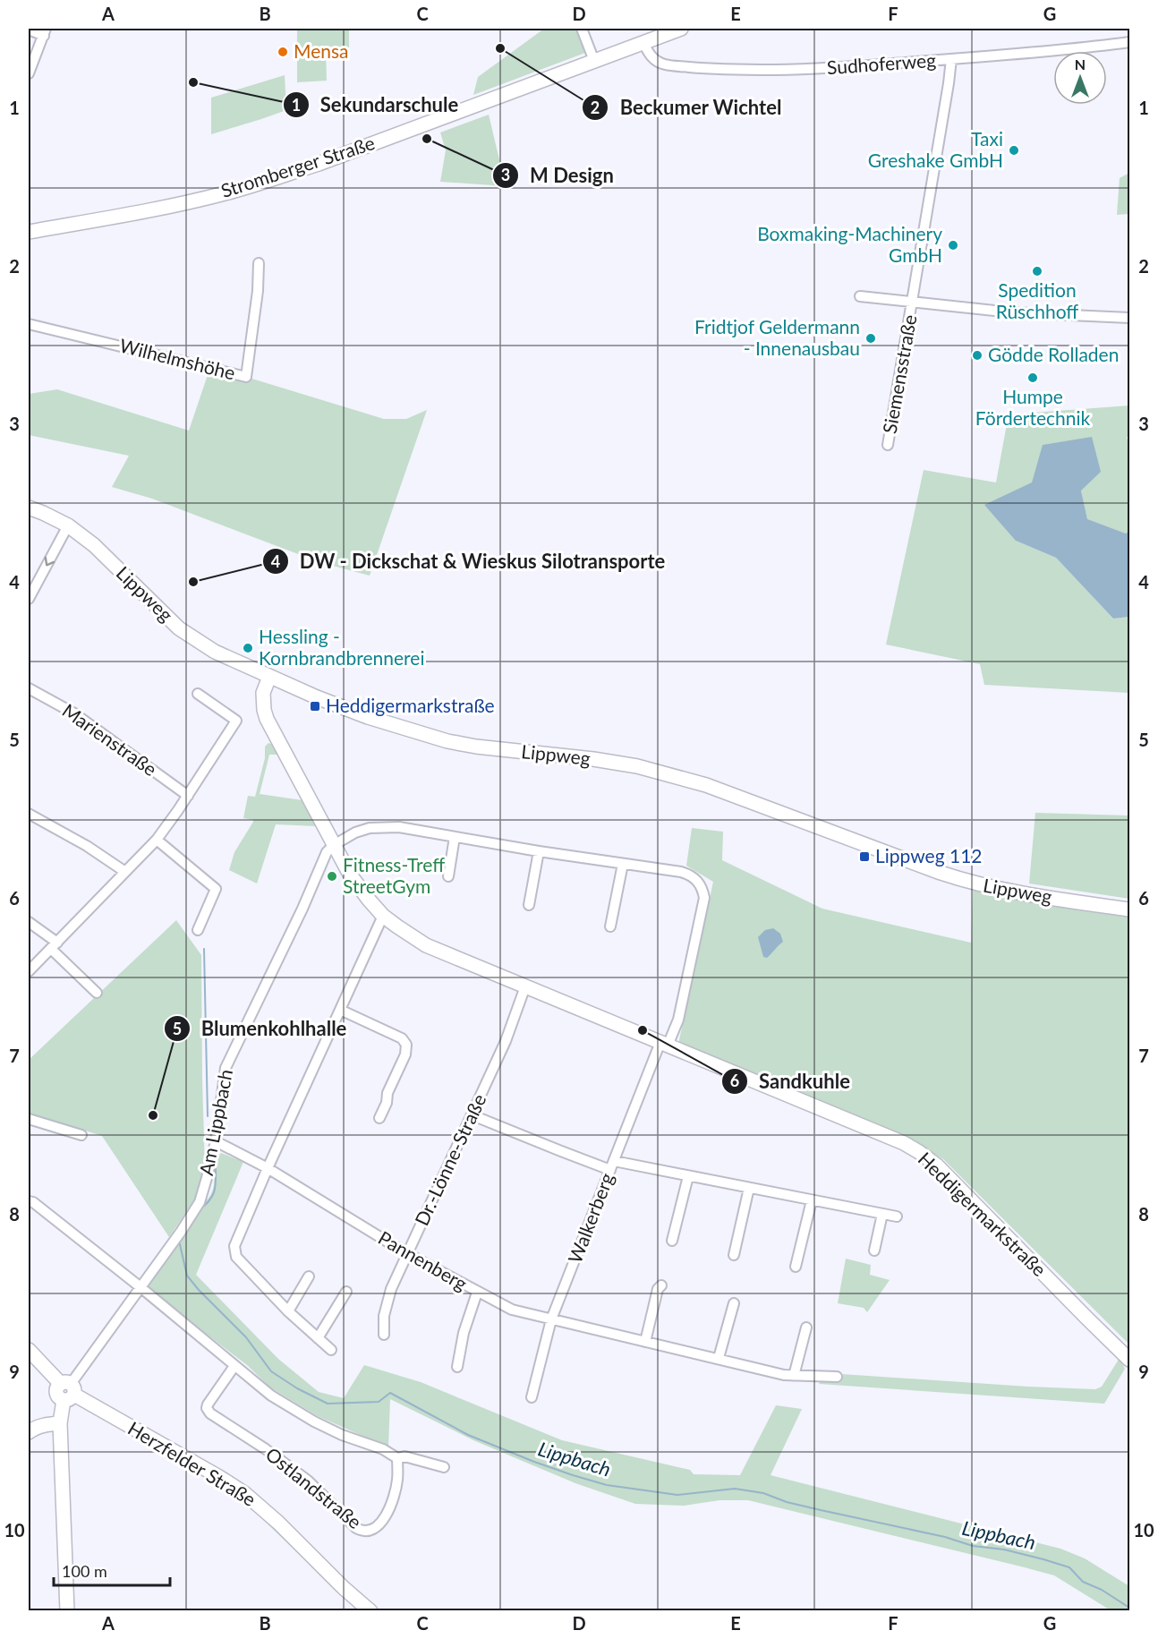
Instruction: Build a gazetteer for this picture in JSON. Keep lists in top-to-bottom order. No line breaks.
{"streets":{"street":["Sudhoferweg","Stromberger Straße","Wilhelmshöhe","Siemensstraße","Lippweg","Marienstraße","Am Lippbach","Dr.-Lönne-Straße","Heddigermarkstraße","Walkerberg","Pannenberg","Herzfelder Straße","Ostlandstraße"]},"crossings":[["Sudhoferweg","Stromberger Straße"],["Sudhoferweg","Siemensstraße"],["Lippweg","Heddigermarkstraße"],["Am Lippbach","Heddigermarkstraße"],["Am Lippbach","Pannenberg"],["Am Lippbach","Herzfelder Straße"],["Dr.-Lönne-Straße","Heddigermarkstraße"],["Dr.-Lönne-Straße","Pannenberg"],["Heddigermarkstraße","Walkerberg"],["Walkerberg","Pannenberg"]],"water":["Lippbach"],"places":{"other":["Beckumer Wichtel","Mensa","Sekundarschule","M Design","Taxi Greshake GmbH","Boxmaking-Machinery GmbH","Spedition Rüschhoff","Fridtjof Geldermann - Innenausbau","Gödde Rolladen","Humpe Fördertechnik","DW - Dickschat & Wieskus Silotransporte","Hessling - Kornbrandbrennerei","Fitness-Treff StreetGym","Sandkuhle","Blumenkohlhalle"],"transit":["Heddigermarkstraße","Lippweg 112"]},"scale_bar":"100 m","north":"top","grid":{"columns":["A","B","C","D","E","F","G"],"rows":["1","2","3","4","5","6","7","8","9","10"]}}
